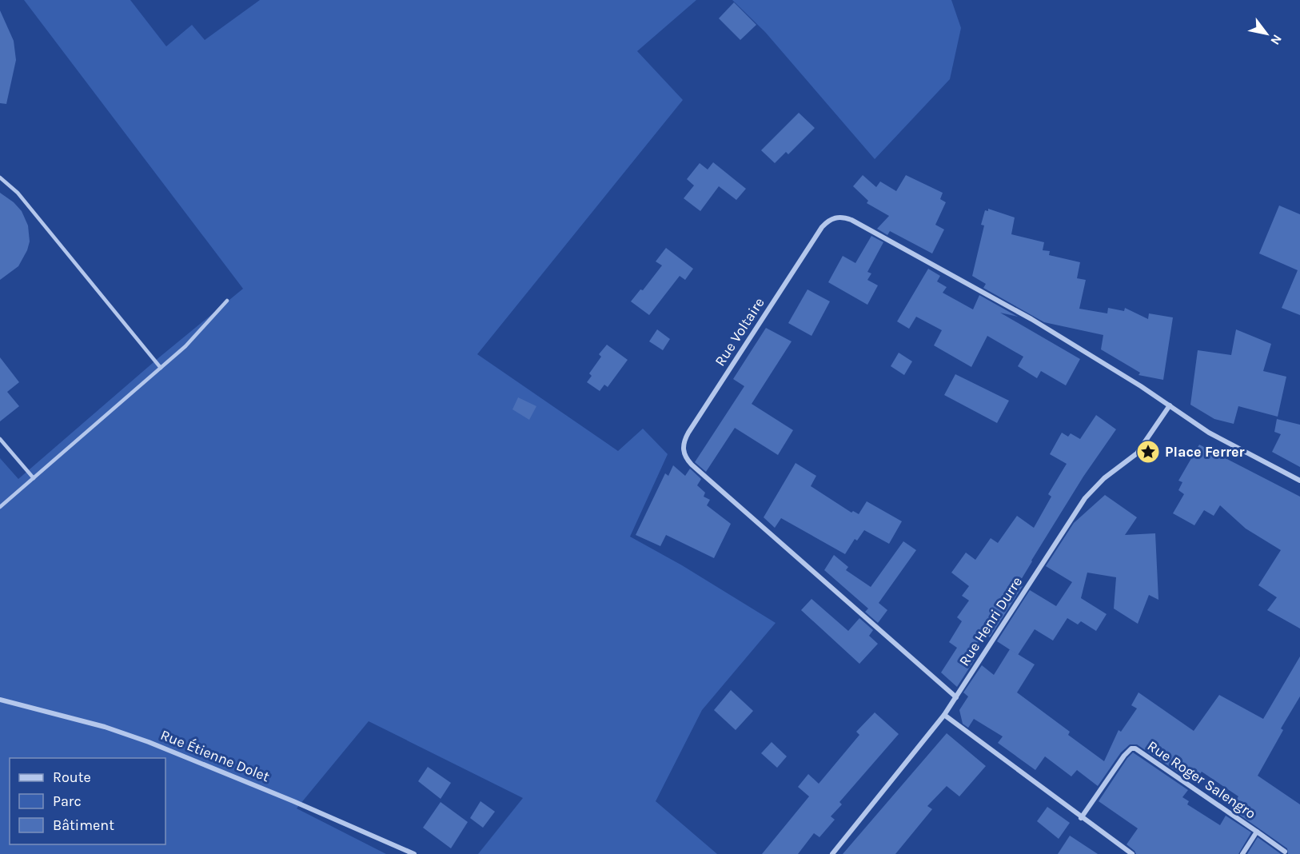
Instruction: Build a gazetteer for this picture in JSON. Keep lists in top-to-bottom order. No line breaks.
{"streets":{"street":["Rue Voltaire","Rue Henri Durre","Rue Étienne Dolet","Rue Roger Salengro"]},"crossings":[["Rue Voltaire","Rue Henri Durre"]],"places":{"place":["Place Ferrer"]},"legend":["Route","Parc","Bâtiment"],"north":"bottom right"}
